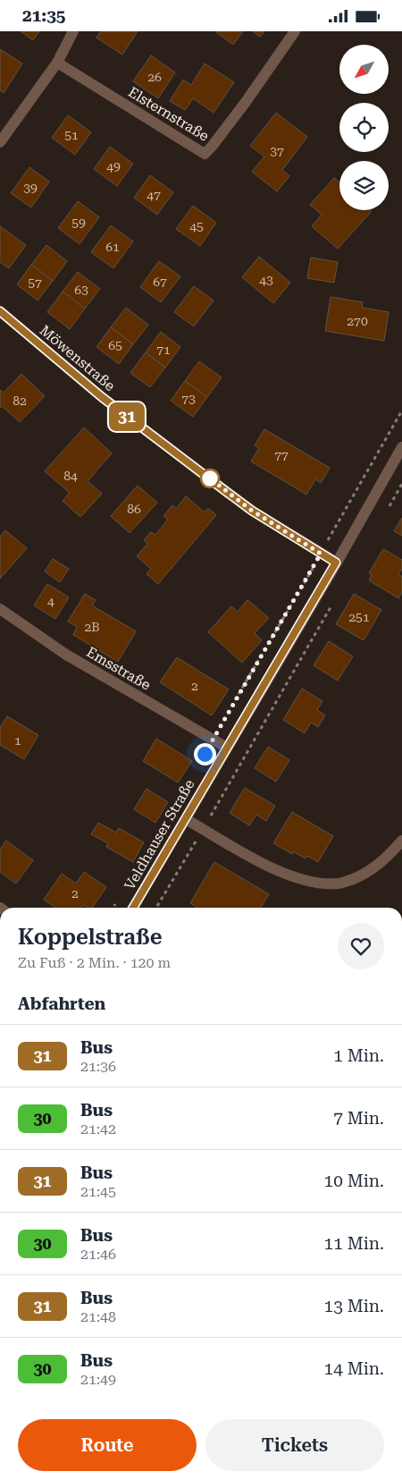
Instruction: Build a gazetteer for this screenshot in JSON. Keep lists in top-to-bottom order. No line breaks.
{"streets":{"street":["Elsternstraße","Möwenstraße","Emsstraße","Veldhauser Straße"]},"crossings":[["Möwenstraße","Veldhauser Straße"],["Emsstraße","Veldhauser Straße"]],"lines":["bus line 31"],"house_numbers":["26","51","37","49","39","47","59","45","61","43","67","57","63","270","65","71","73","82","77","84","86","4","251","2B","2","1","2"],"north":"bottom left","page":{"status":"21:35","on_map":"31","heading":[["Koppelstraße","Zu Fuß · 2 Min. · 120 m"],"Abfahrten"],"list":[{"mark":"31","name":"Bus","note":"21:36","value":"1 Min."},{"mark":"30","name":"Bus","note":"21:42","value":"7 Min."},{"mark":"31","name":"Bus","note":"21:45","value":"10 Min."},{"mark":"30","name":"Bus","note":"21:46","value":"11 Min."},{"mark":"31","name":"Bus","note":"21:48","value":"13 Min."},{"mark":"30","name":"Bus","note":"21:49","value":"14 Min."}],"buttons":["Route","Tickets"]}}
